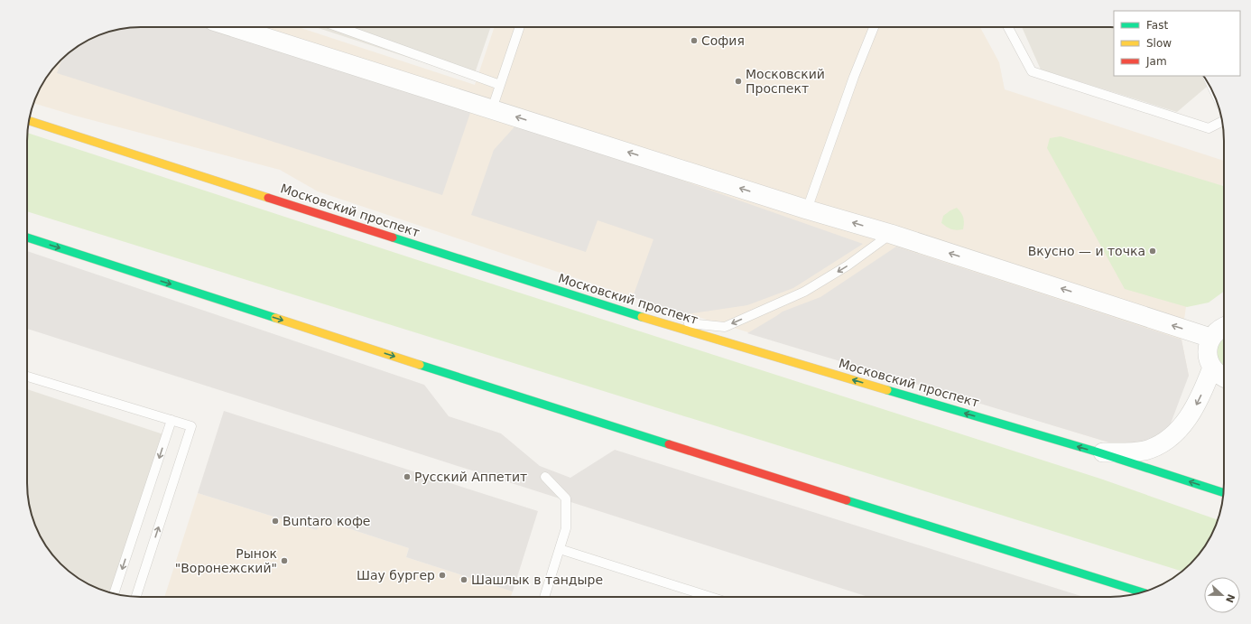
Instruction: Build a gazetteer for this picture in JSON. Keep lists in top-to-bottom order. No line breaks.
{"streets":{"main road":["Московский проспект"]},"one_way":["Московский проспект"],"places":["София","Московский Проспект","Вкусно — и точка","Русский Аппетит","Buntaro кофе","Рынок \"Воронежский\"","Шау бургер","Шашлык в тандыре"],"legend":["Fast","Slow","Jam"],"north":"right"}
